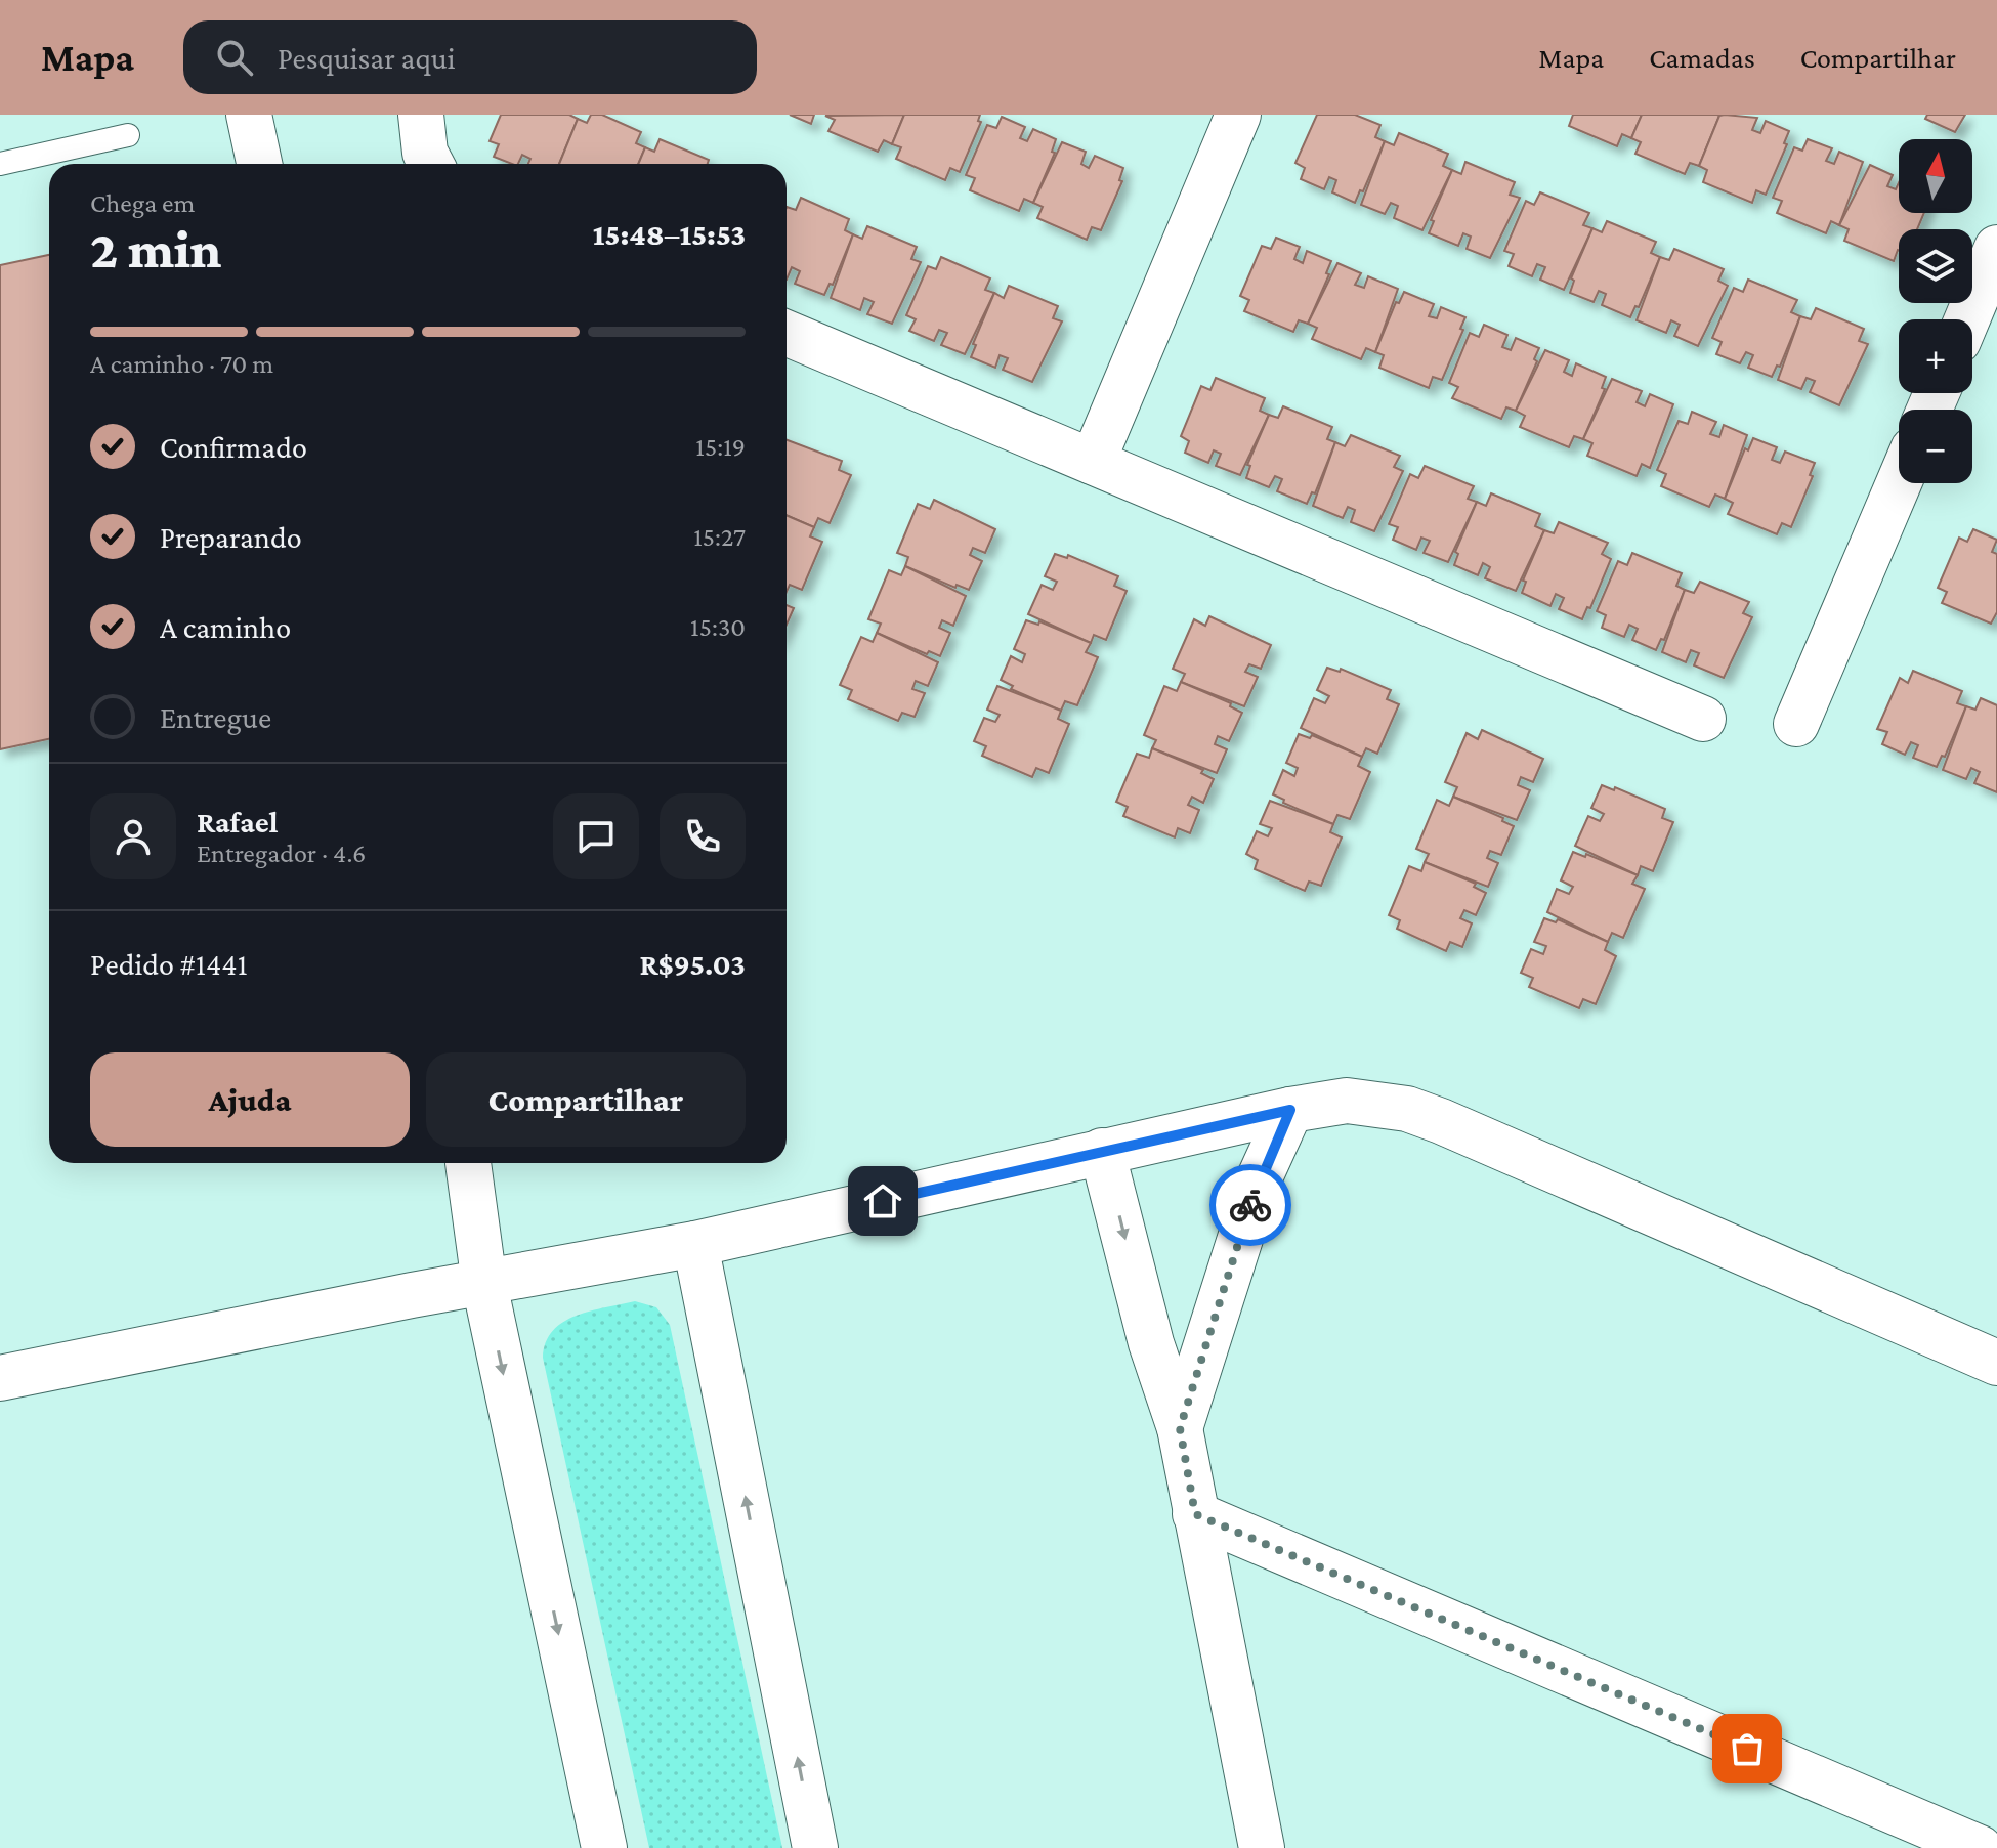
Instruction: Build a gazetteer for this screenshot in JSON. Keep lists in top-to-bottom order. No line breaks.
{"north":"top","page":{"header":"Mapa","search":"Pesquisar aqui","nav":["Mapa","Camadas","Compartilhar"],"map_buttons":["+","−"],"heading":["2 min","Chega em","15:48–15:53"],"panel":["Rafael","Entregador · 4.6","Pedido #1441","R$95.03"],"bar":"A caminho · 70 m","list":[["Confirmado","15:19"],["Preparando","15:27"],["A caminho","15:30"],"Entregue"],"buttons":["Ajuda","Compartilhar"]}}
